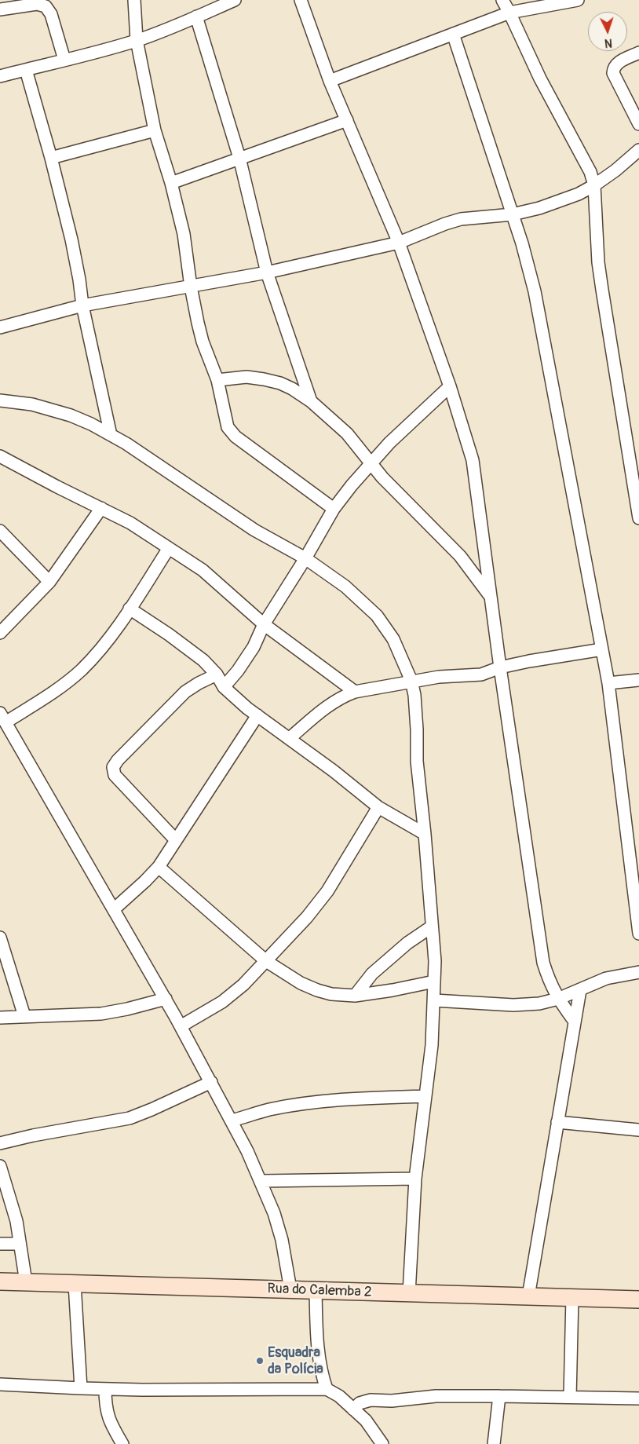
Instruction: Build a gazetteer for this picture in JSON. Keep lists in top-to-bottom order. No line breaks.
{"streets":{"main road":["Rua do Calemba 2"]},"places":["Esquadra da Polícia"],"north":"bottom"}
